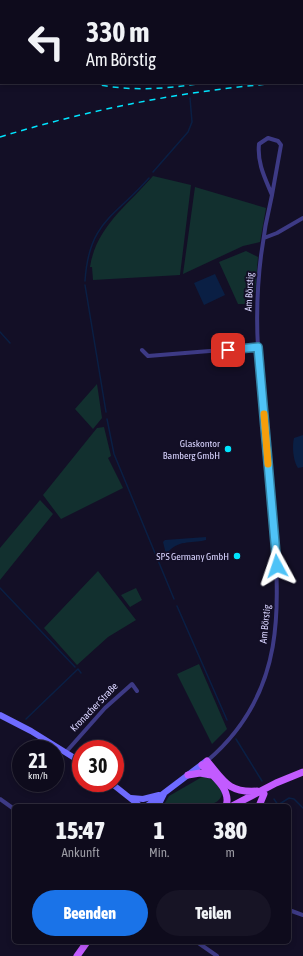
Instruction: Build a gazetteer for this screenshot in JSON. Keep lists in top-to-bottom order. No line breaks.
{"streets":{"street":["Am Börstig","Kronacher Straße"]},"places":["Glaskontor Bamberg GmbH","SPS Germany GmbH"],"page":{"turn":["330 m","Am Börstig"],"speed":"21 km/h","limit":"30","eta":["15:47","Ankunft","1","Min.","380","m"],"buttons":["Beenden","Teilen"]}}
